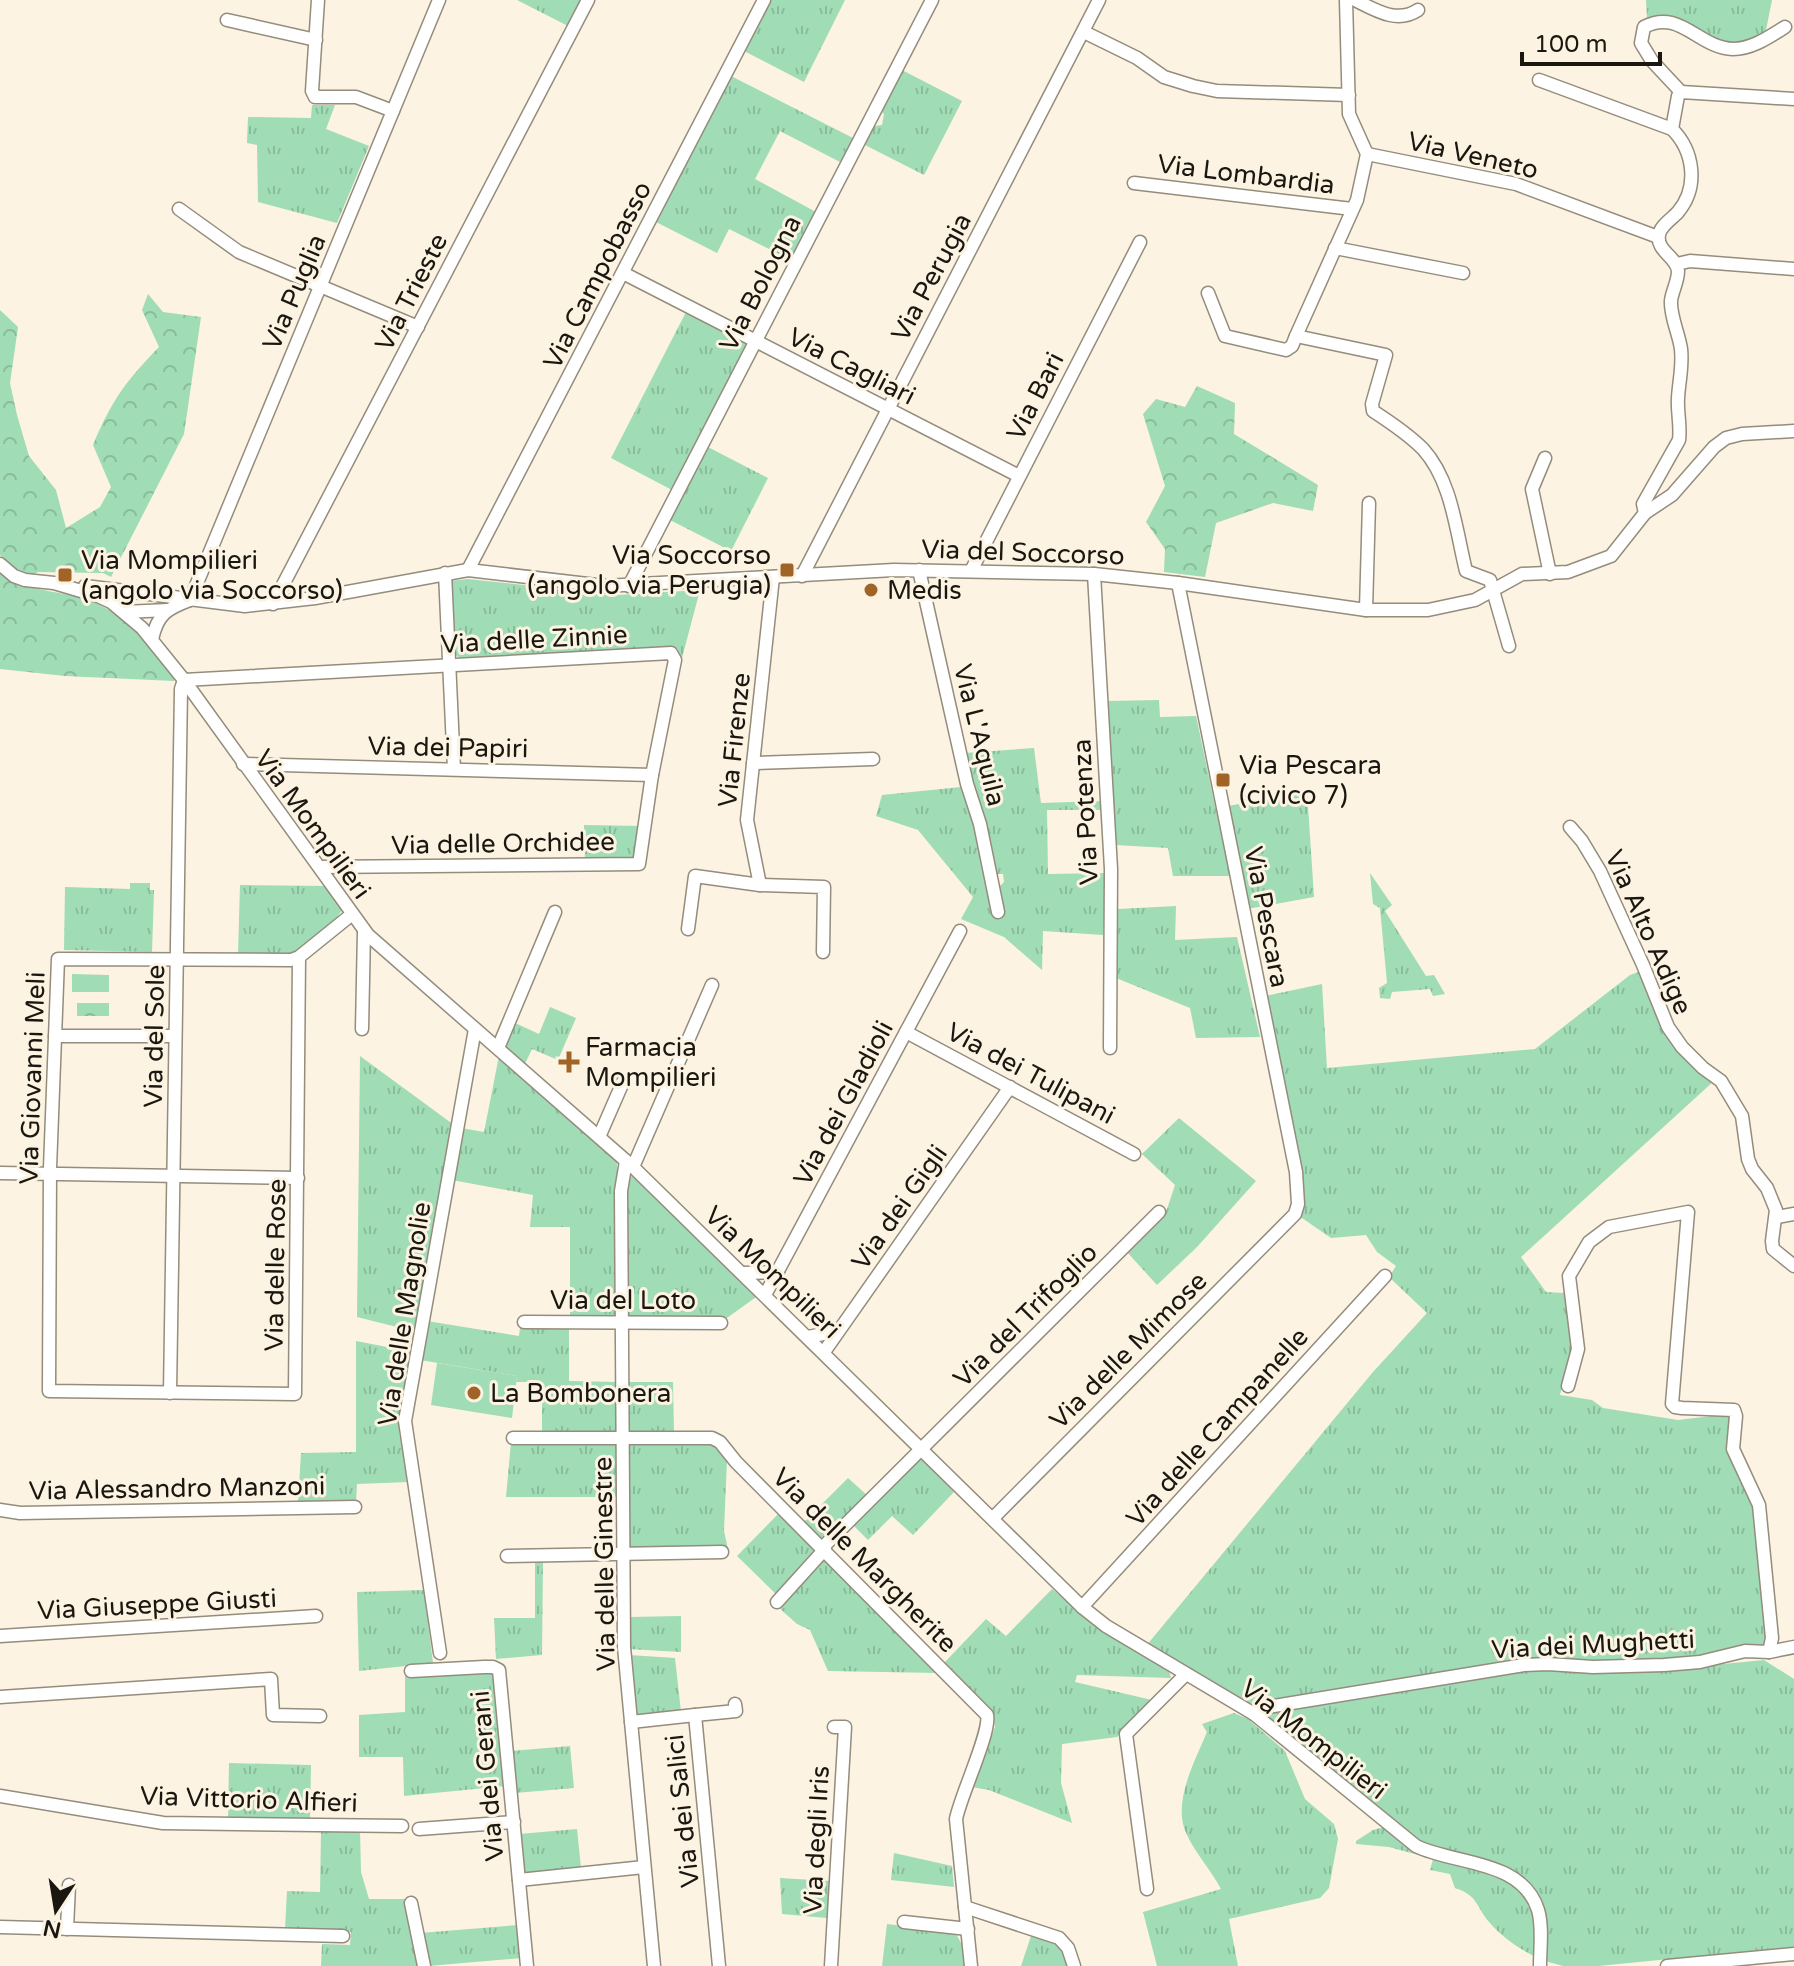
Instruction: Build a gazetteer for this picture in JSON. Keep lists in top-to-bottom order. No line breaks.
{"streets":{"street":["Via Veneto","Via Lombardia","Via Campobasso","Via Perugia","Via Bologna","Via Puglia","Via Trieste","Via Cagliari","Via Bari","Via del Soccorso","Via delle Zinnie","Via L'Aquila","Via Firenze","Via dei Papiri","Via Potenza","Via Mompilieri","Via delle Orchidee","Via Pescara","Via Alto Adige","Via del Sole","Via dei Tulipani","Via Giovanni Meli","Via dei Gladioli","Via dei Gigli","Via delle Rose","Via del Loto","Via delle Magnolie","Via del Trifoglio","Via delle Mimose","Via delle Campanelle","Via Alessandro Manzoni","Via delle Margherite","Via delle Ginestre","Via Giuseppe Giusti","Via dei Mughetti","Via dei Gerani","Via Vittorio Alfieri","Via dei Salici","Via degli Iris"]},"crossings":[["Via Campobasso","Via Cagliari"],["Via Campobasso","Via del Soccorso"],["Via Perugia","Via Cagliari"],["Via Perugia","Via del Soccorso"],["Via Bologna","Via Cagliari"],["Via Bologna","Via del Soccorso"],["Via Puglia","Via del Soccorso"],["Via Trieste","Via del Soccorso"],["Via Cagliari","Via Bari"],["Via Bari","Via del Soccorso"],["Via del Soccorso","Via L'Aquila"],["Via del Soccorso","Via Firenze"],["Via del Soccorso","Via Potenza"],["Via del Soccorso","Via Mompilieri"],["Via del Soccorso","Via Pescara"],["Via delle Zinnie","Via dei Papiri"],["Via delle Zinnie","Via Mompilieri"],["Via delle Zinnie","Via delle Orchidee"],["Via delle Zinnie","Via del Sole"],["Via dei Papiri","Via Mompilieri"],["Via Mompilieri","Via delle Orchidee"],["Via Mompilieri","Via del Sole"],["Via Mompilieri","Via dei Gladioli"],["Via Mompilieri","Via dei Gigli"],["Via Mompilieri","Via delle Magnolie"],["Via Mompilieri","Via del Trifoglio"],["Via Mompilieri","Via delle Mimose"],["Via Mompilieri","Via delle Campanelle"],["Via Mompilieri","Via delle Ginestre"],["Via Mompilieri","Via dei Mughetti"],["Via Pescara","Via delle Mimose"],["Via del Sole","Via Giovanni Meli"],["Via del Sole","Via delle Rose"],["Via dei Tulipani","Via dei Gladioli"],["Via dei Tulipani","Via dei Gigli"],["Via Giovanni Meli","Via delle Rose"],["Via del Loto","Via delle Ginestre"],["Via del Trifoglio","Via delle Margherite"],["Via delle Margherite","Via delle Ginestre"],["Via delle Ginestre","Via dei Salici"]],"places":{"transit":["Via Soccorso (angolo via Perugia)","Via Mompilieri (angolo via Soccorso)","Via Pescara (civico 7)"],"other":["Medis","La Bombonera"],"health":["Farmacia Mompilieri"]},"scale_bar":"100 m","north":"bottom"}
